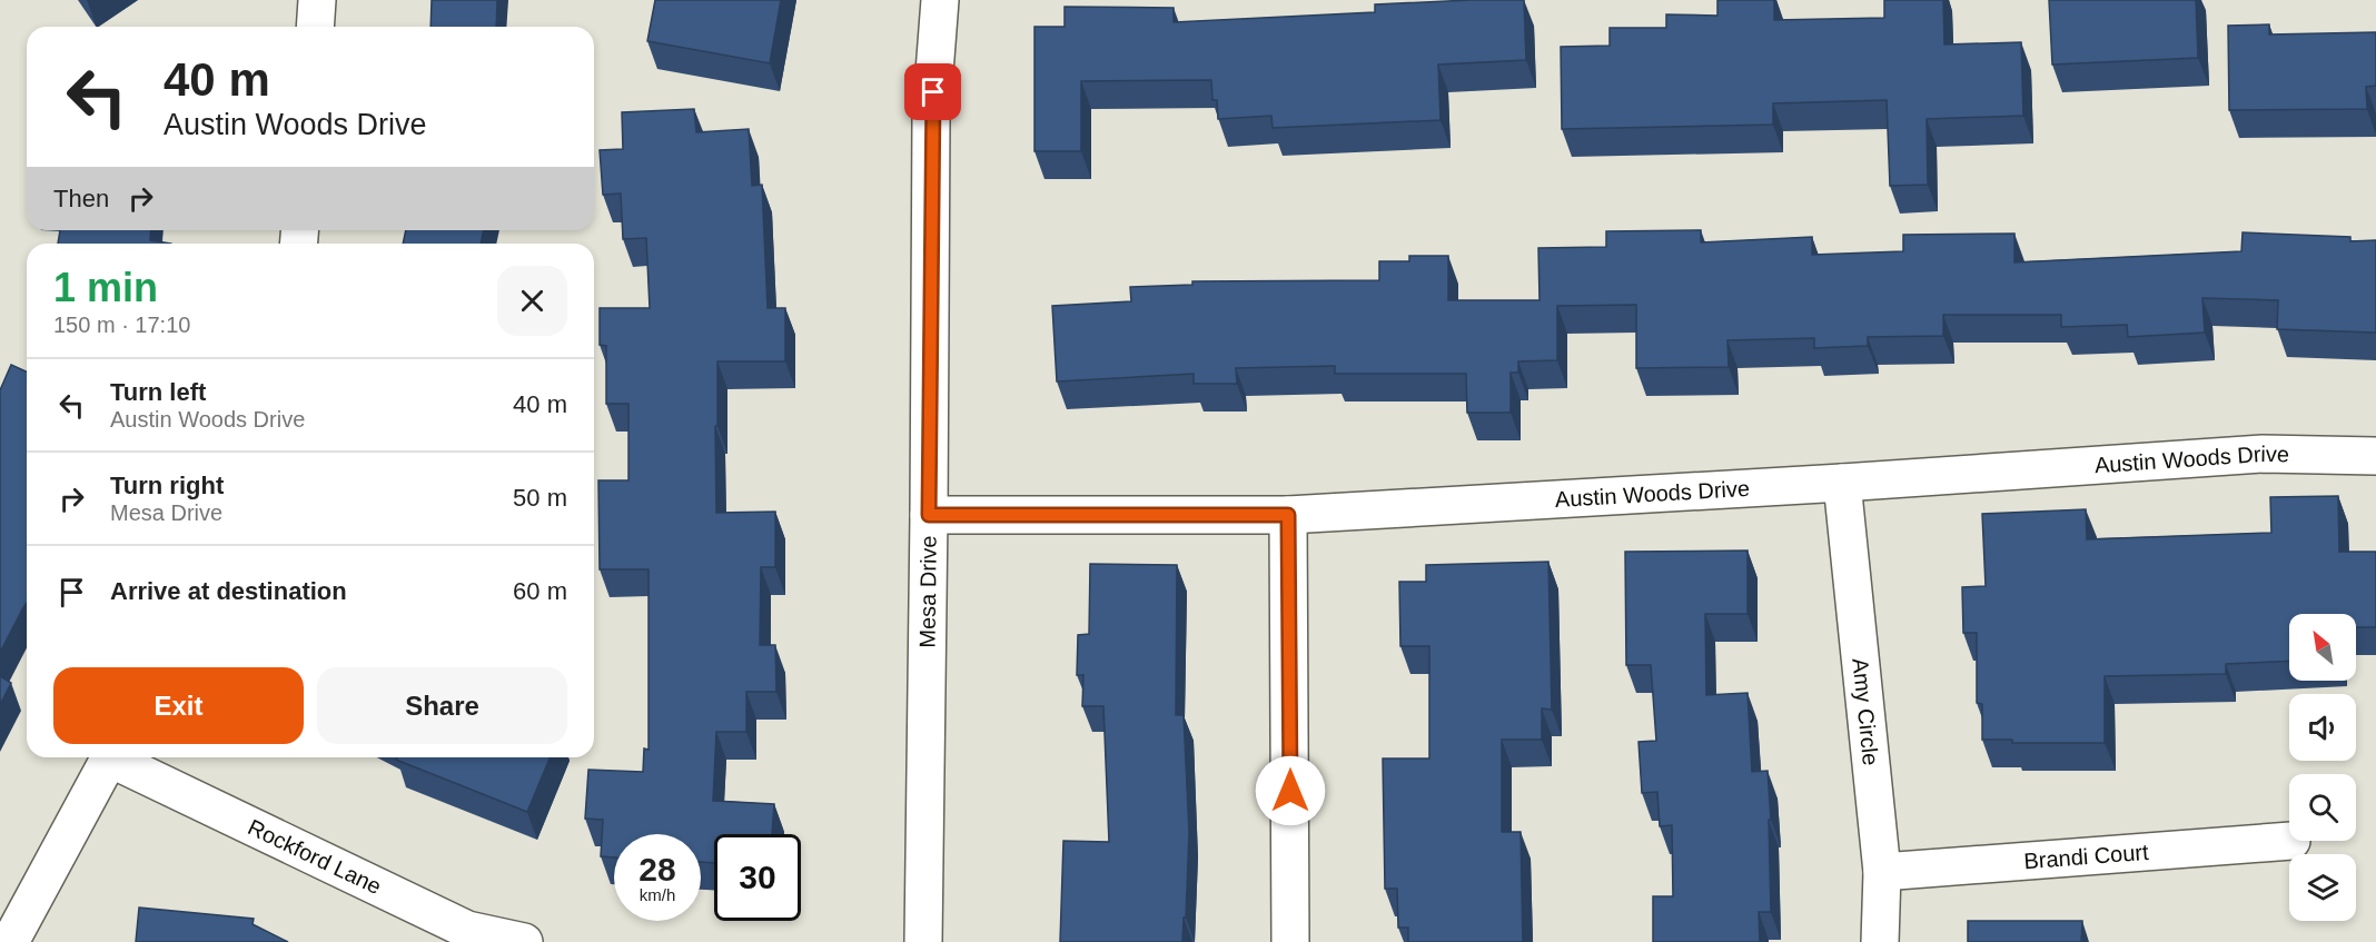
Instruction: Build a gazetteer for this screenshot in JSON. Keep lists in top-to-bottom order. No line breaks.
{"streets":{"street":["Austin Woods Drive","Mesa Drive","Amy Circle","Rockford Lane","Brandi Court"]},"crossings":[["Austin Woods Drive","Mesa Drive"],["Austin Woods Drive","Amy Circle"],["Amy Circle","Brandi Court"]],"north":"top left","page":{"turn":["40 m","Austin Woods Drive"],"then":"Then","heading":["1 min","150 m · 17:10"],"list":[{"name":"Turn left","note":"Austin Woods Drive","value":"40 m"},{"name":"Turn right","note":"Mesa Drive","value":"50 m"},{"name":"Arrive at destination","value":"60 m"}],"buttons":["Exit","Share"],"speed":"28 km/h","limit":"30"}}
